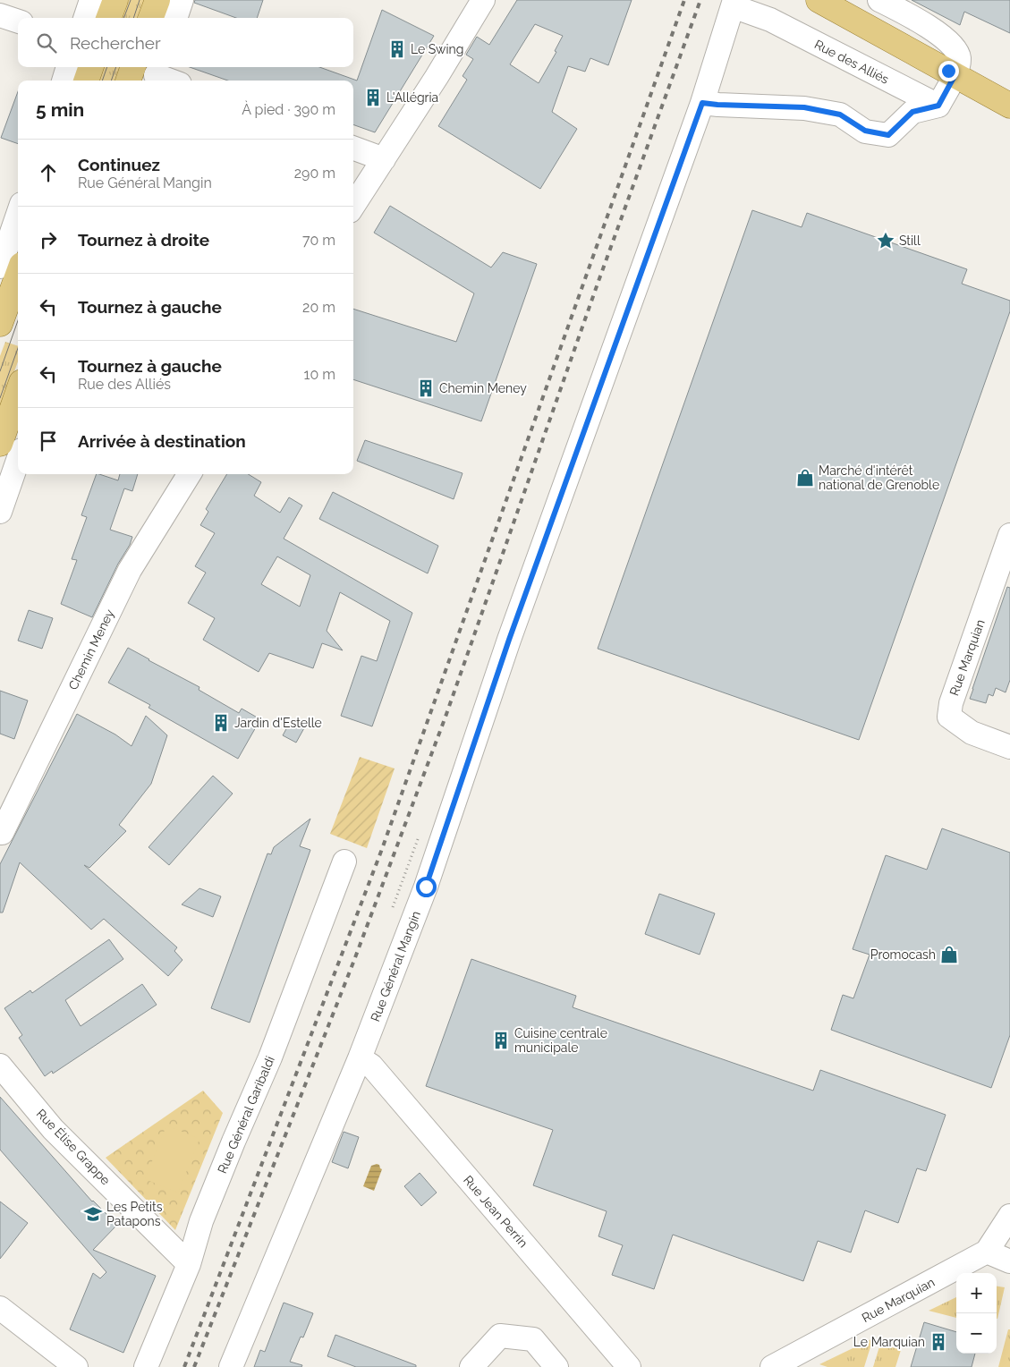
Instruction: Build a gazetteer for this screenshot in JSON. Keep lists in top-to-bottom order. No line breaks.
{"streets":{"street":["Rue des Alliés","Chemin Meney","Rue Marquian","Rue Général Mangin","Rue Général Garibaldi","Rue Élise Grappe","Rue Jean Perrin"]},"crossings":[["Rue des Alliés","Rue Général Mangin"],["Rue Général Mangin","Rue Jean Perrin"],["Rue Général Garibaldi","Rue Élise Grappe"]],"places":{"building":["Le Swing","L'Allégria","Chemin Meney","Jardin d'Estelle","Cuisine centrale municipale","Le Marquian"],"place":["Still"],"shop":["Marché d'intérêt national de Grenoble","Promocash"],"school or university":["Les Petits Patapons"]},"page":{"search":"Rechercher","heading":["5 min","À pied · 390 m"],"list":[["Continuez","Rue Général Mangin","290 m"],["Tournez à droite","70 m"],["Tournez à gauche","20 m"],["Tournez à gauche","Rue des Alliés","10 m"],"Arrivée à destination"],"map_buttons":["+","−"]}}
